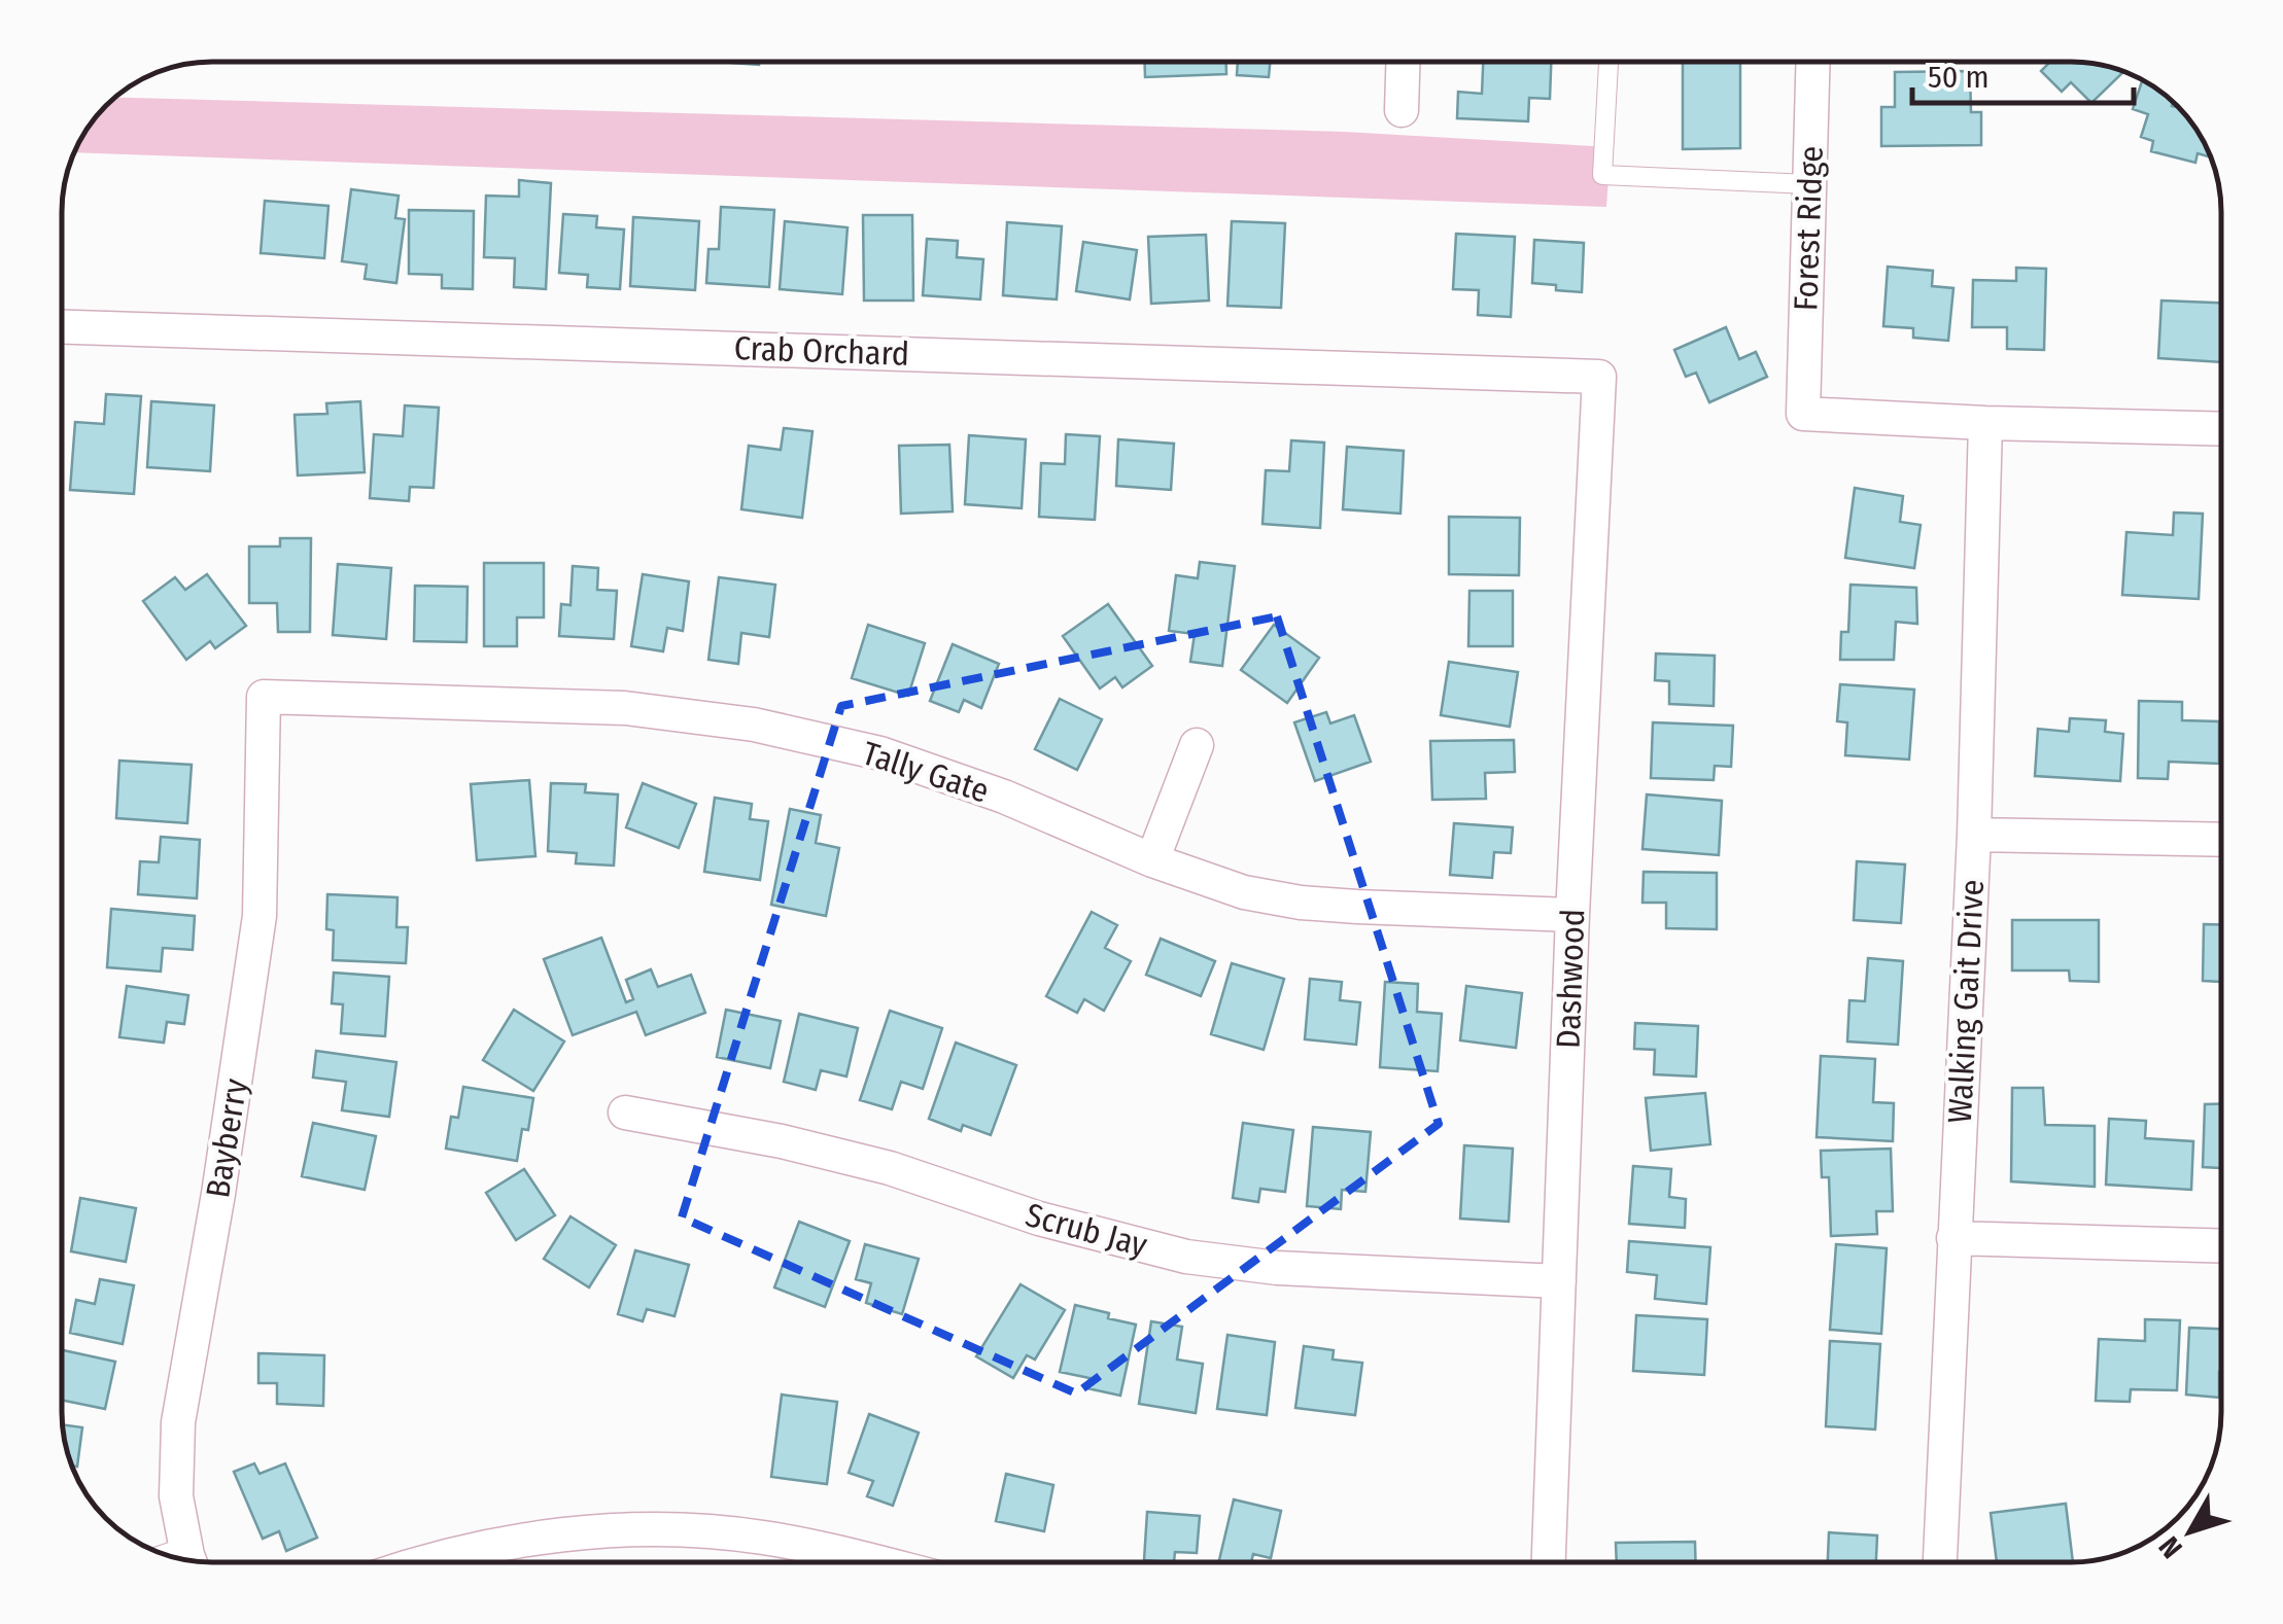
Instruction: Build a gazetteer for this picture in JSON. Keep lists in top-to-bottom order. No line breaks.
{"streets":{"street":["Forest Ridge","Crab Orchard","Tally Gate","Dashwood","Walking Gait Drive","Bayberry","Scrub Jay"]},"crossings":[["Forest Ridge","Walking Gait Drive"],["Crab Orchard","Dashwood"],["Tally Gate","Dashwood"],["Tally Gate","Bayberry"],["Dashwood","Scrub Jay"]],"scale_bar":"50 m","north":"bottom left"}
